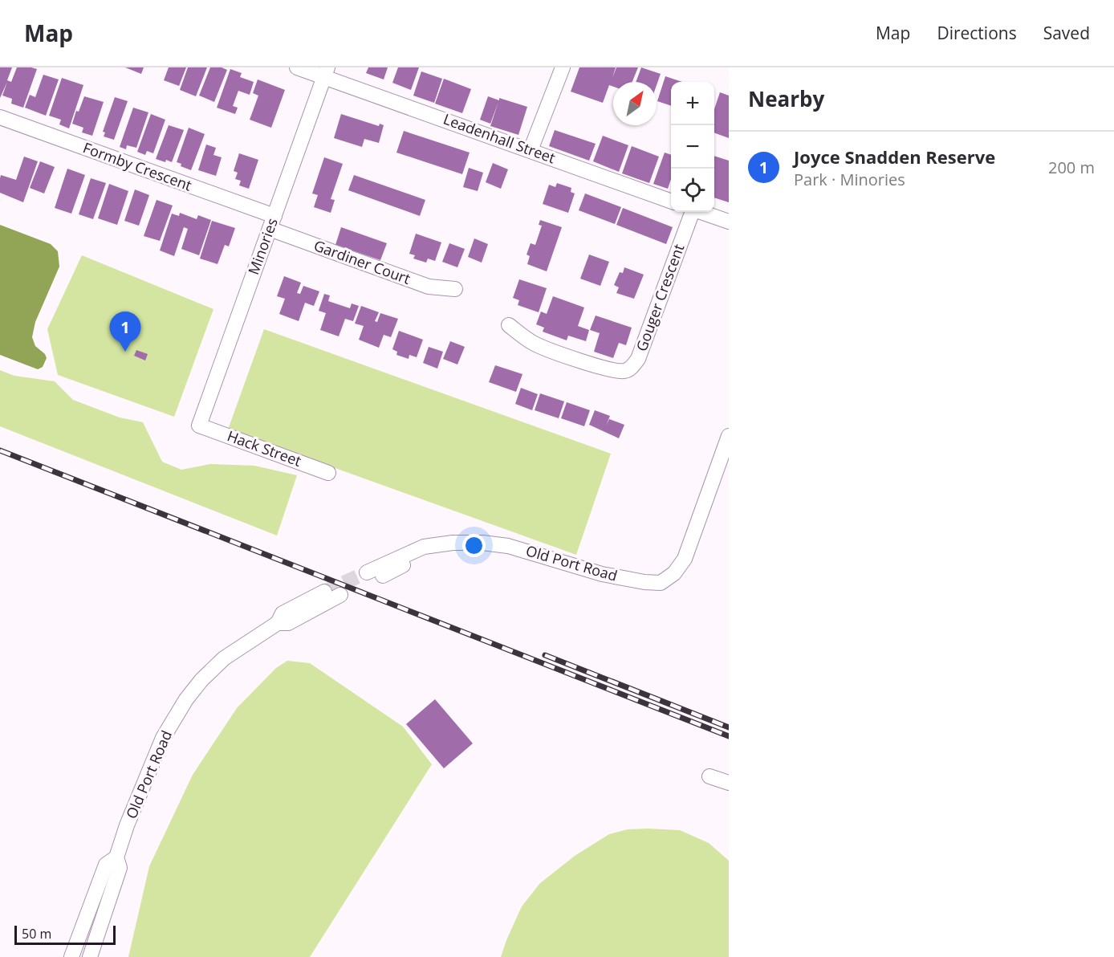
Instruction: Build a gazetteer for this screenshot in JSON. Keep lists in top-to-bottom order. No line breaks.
{"streets":{"street":["Leadenhall Street","Formby Crescent","Minories","Gardiner Court","Gouger Crescent","Hack Street","Old Port Road"]},"crossings":[["Leadenhall Street","Minories"],["Formby Crescent","Minories"],["Formby Crescent","Gardiner Court"],["Minories","Gardiner Court"],["Minories","Hack Street"]],"scale_bar":"50 m","north":"top right","page":{"header":"Map","nav":["Map","Directions","Saved"],"heading":"Nearby","map_buttons":["+","−"],"list":[{"mark":"1","name":"Joyce Snadden Reserve","note":"Park · Minories","value":"200 m"}],"pins":"1","scale":"50 m"}}
